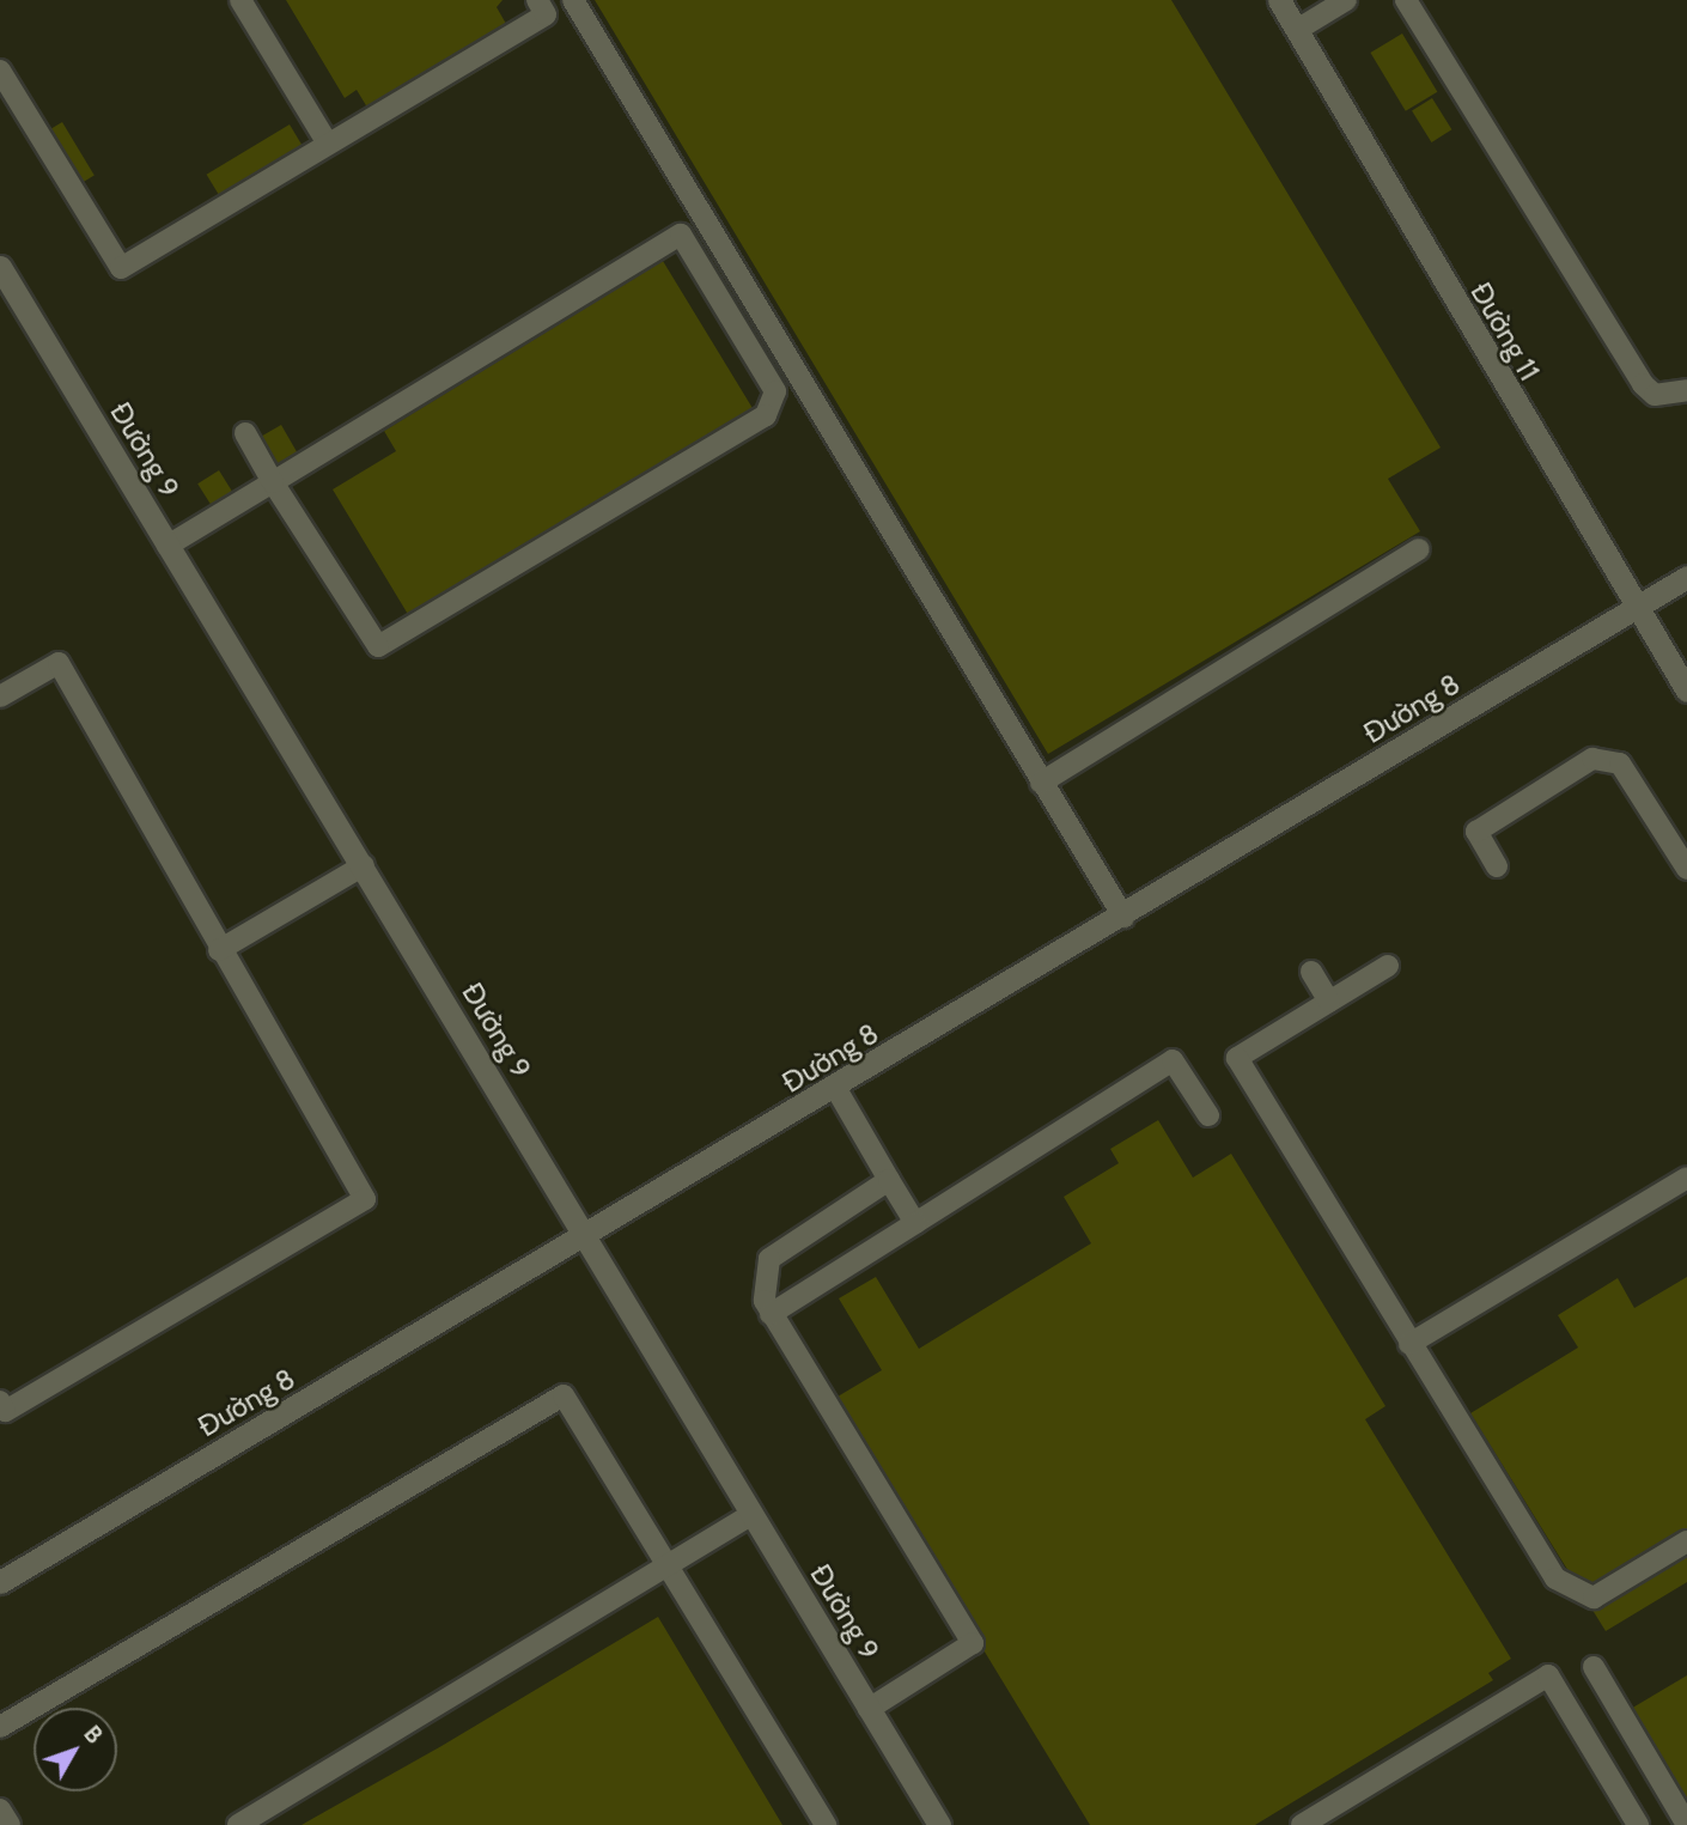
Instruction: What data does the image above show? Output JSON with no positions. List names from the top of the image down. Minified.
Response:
{"streets":{"street":["Đường 11","Đường 9","Đường 8"]},"crossings":[["Đường 11","Đường 8"],["Đường 9","Đường 8"]],"north":"top right"}
